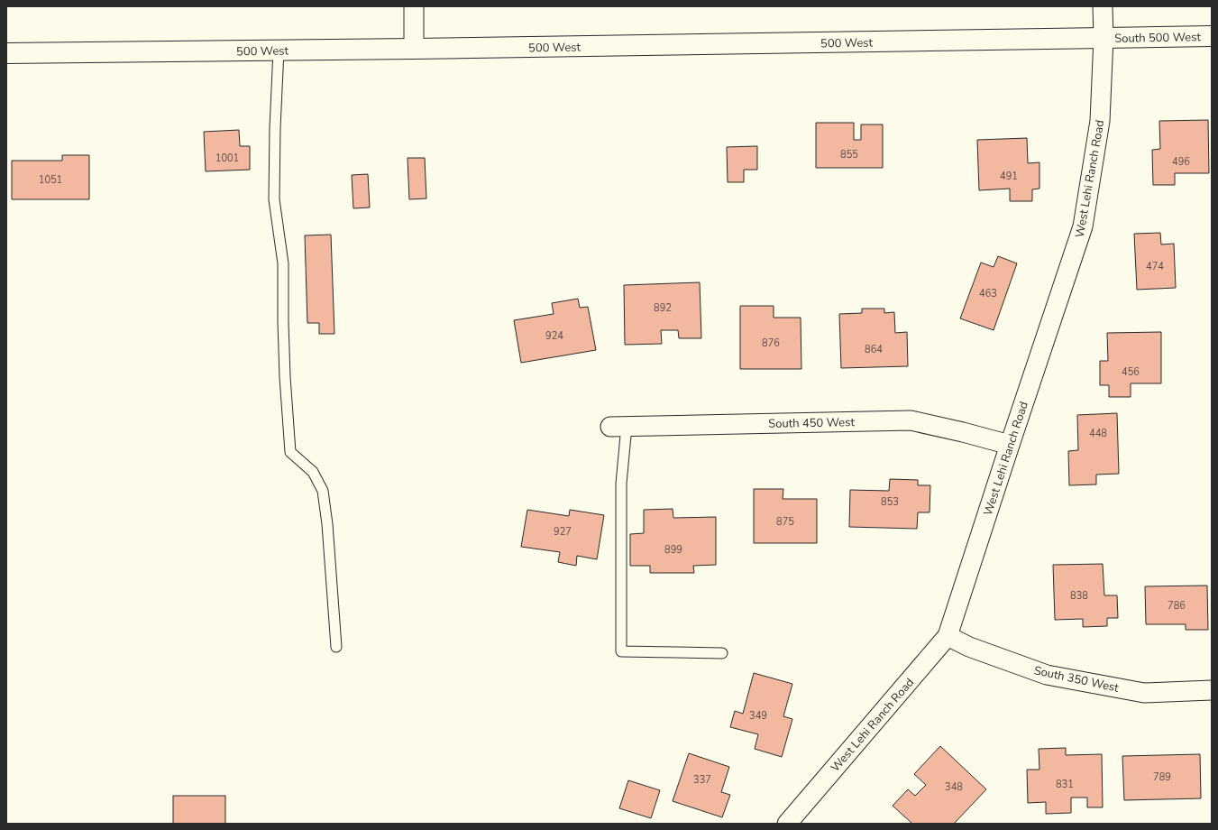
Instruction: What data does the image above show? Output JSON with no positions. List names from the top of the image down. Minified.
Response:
{"streets":{"street":["South 500 West","500 West","West Lehi Ranch Road","South 450 West","South 350 West"]},"crossings":[["South 500 West","500 West"],["South 500 West","West Lehi Ranch Road"],["500 West","West Lehi Ranch Road"],["West Lehi Ranch Road","South 450 West"],["West Lehi Ranch Road","South 350 West"]],"house_numbers":["855","1001","496","491","1051","474","463","892","924","876","864","456","448","853","875","927","899","838","786","349","789","337","831","348"]}
